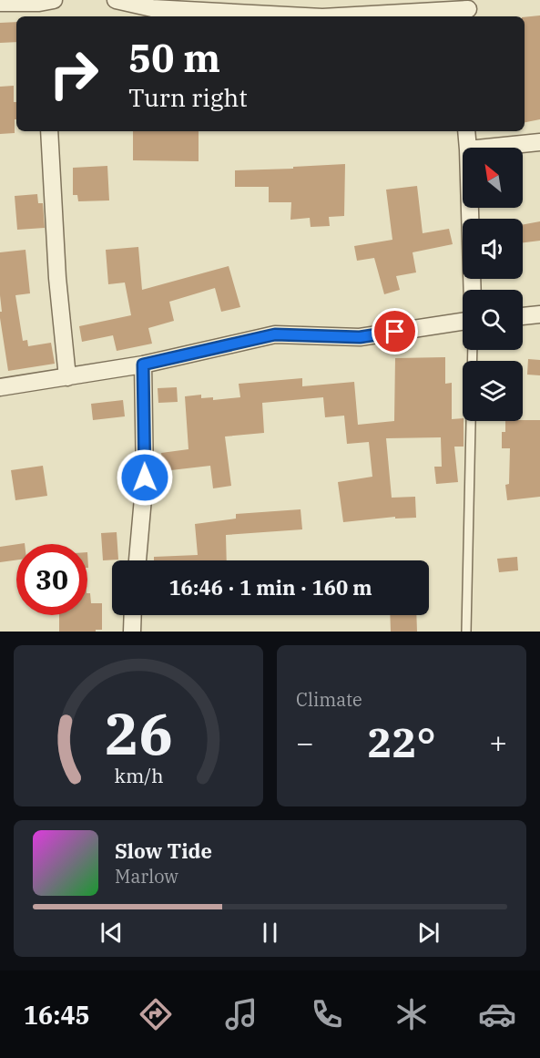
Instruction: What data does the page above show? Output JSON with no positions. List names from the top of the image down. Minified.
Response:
{"north":"top left","page":{"turn":["50 m","Turn right"],"limit":"30","trip":"16:46 · 1 min · 160 m","tile":"Climate","heat":["−","22°","+"],"song":["Slow Tide","Marlow"],"tabs":"16:45","gauge":["26","km/h"]}}
